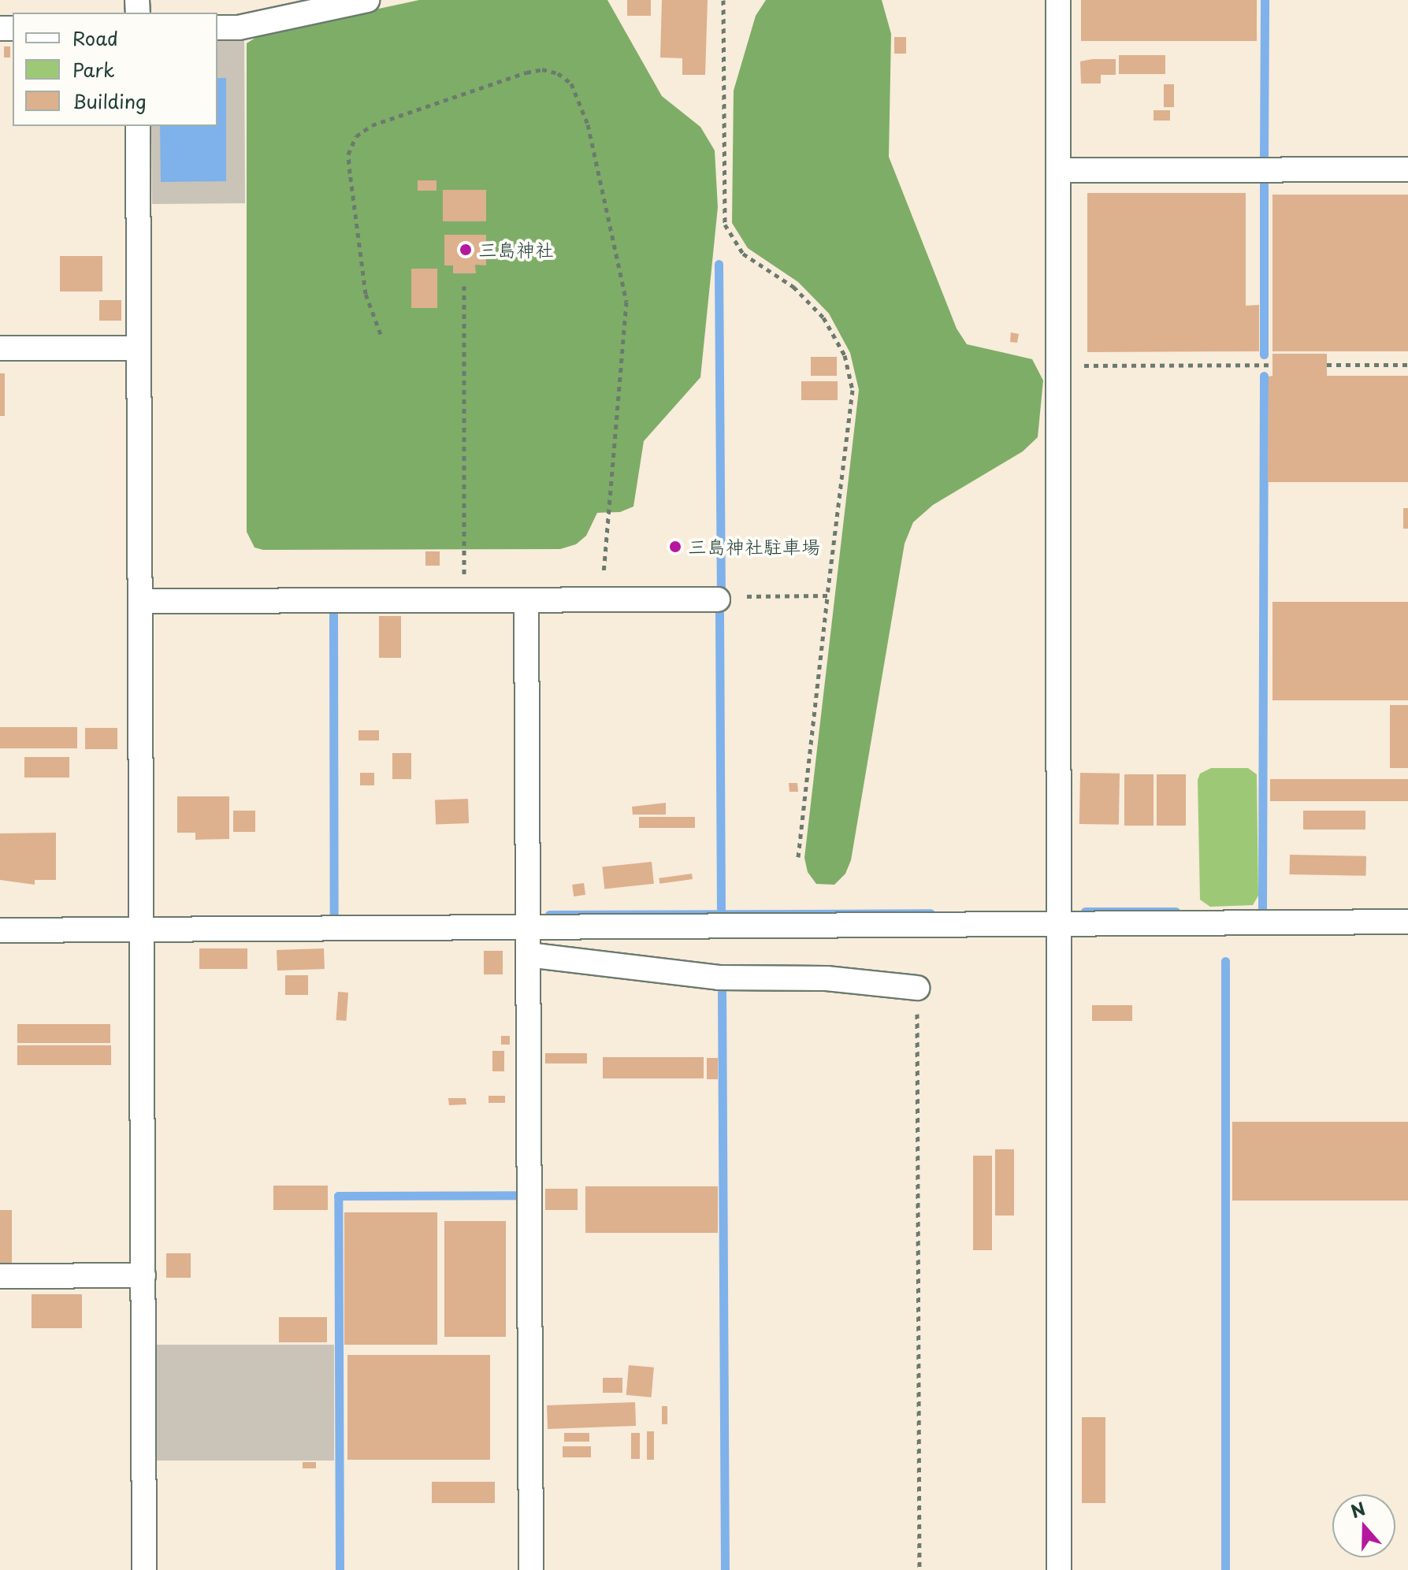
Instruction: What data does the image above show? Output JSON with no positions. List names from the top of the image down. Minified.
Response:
{"places":["三島神社","三島神社駐車場"],"legend":["Road","Park","Building"],"north":"top"}
